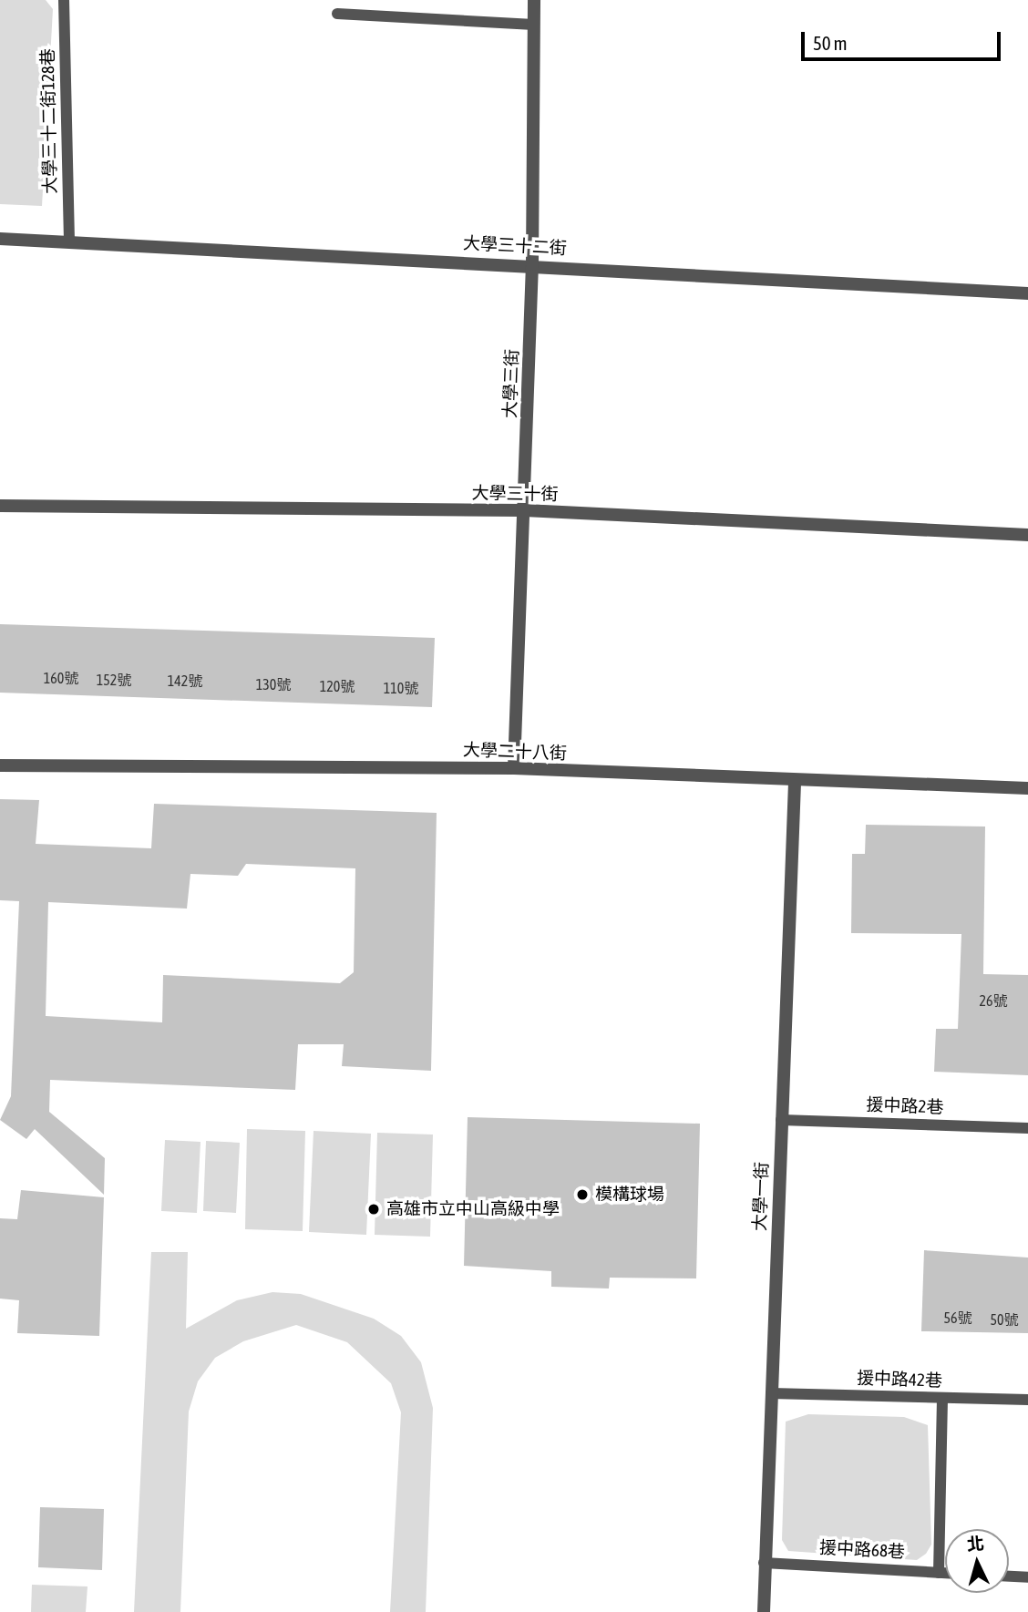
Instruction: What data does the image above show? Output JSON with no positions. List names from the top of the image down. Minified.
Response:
{"streets":{"street":["大學三十二街","大學三街","大學三十街","大學二十八街","大學一街"],"lane":["大學三十二街128巷","援中路2巷","援中路42巷","援中路68巷"]},"crossings":[["大學三十二街128巷","大學三十二街"],["大學三十二街","大學三街"],["大學三街","大學三十街"],["大學三街","大學二十八街"],["大學二十八街","大學一街"],["援中路2巷","大學一街"],["大學一街","援中路42巷"],["大學一街","援中路68巷"]],"places":["模構球場","高雄市立中山高級中學"],"house_numbers":["160號","152號","142號","130號","120號","110號","26號","56號","50號"],"scale_bar":"50 m","north":"top"}
